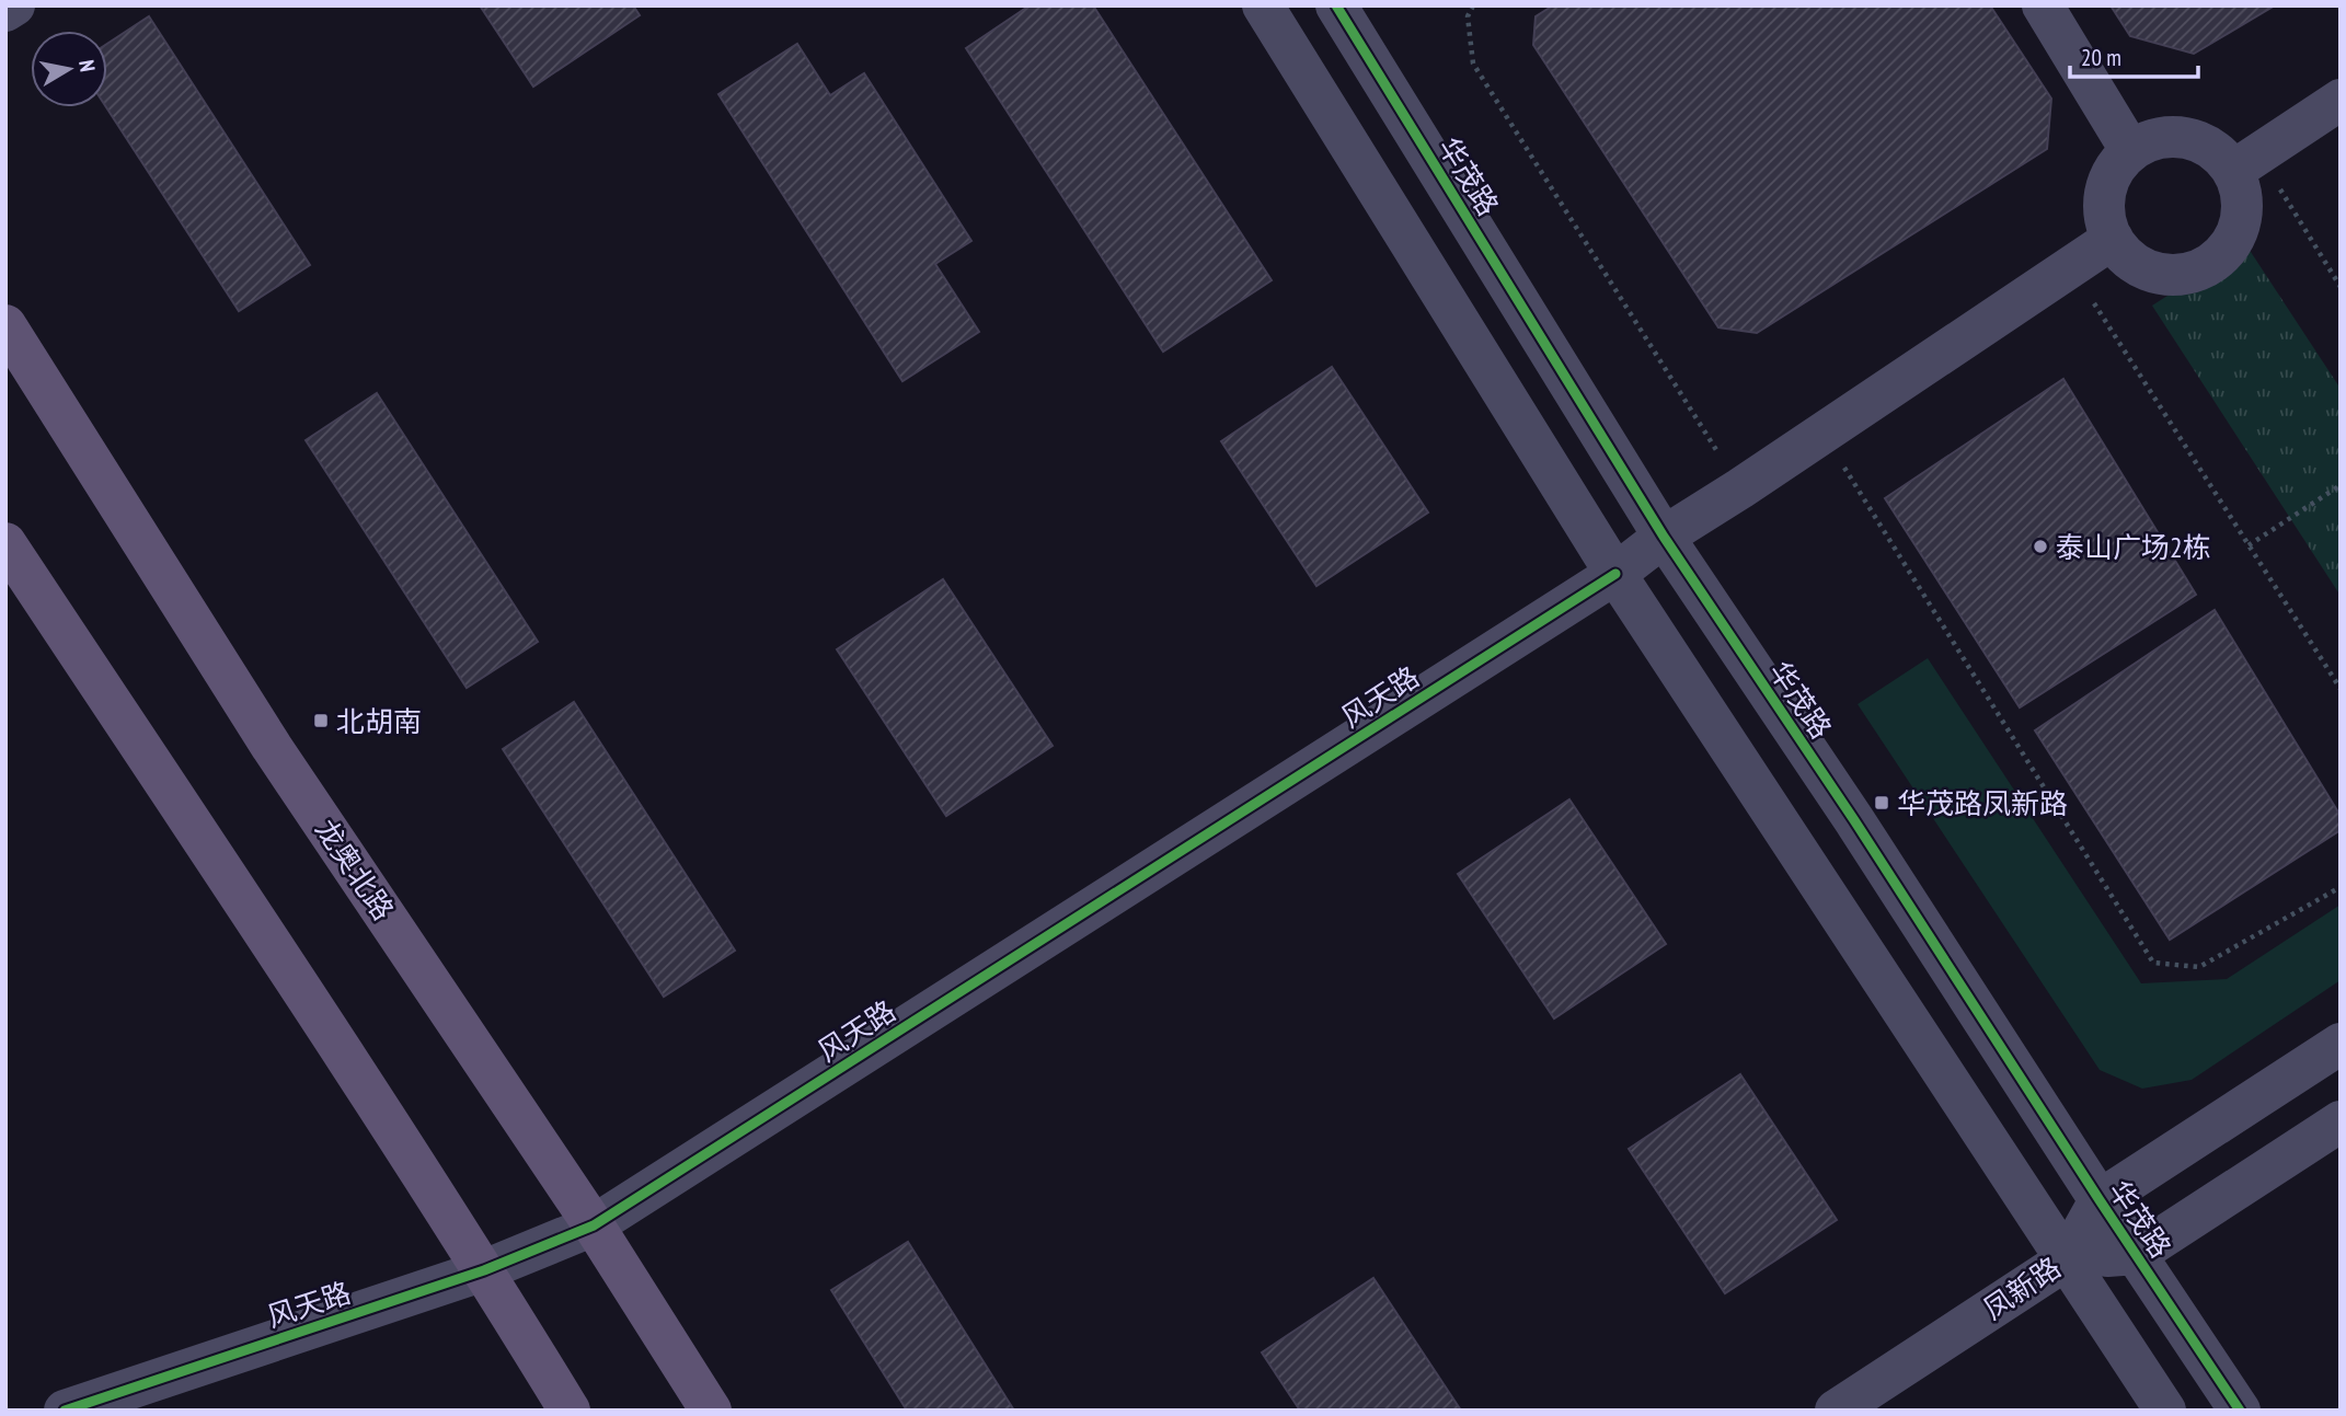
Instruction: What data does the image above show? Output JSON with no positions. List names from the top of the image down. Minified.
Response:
{"streets":{"main road":["龙奥北路"],"street":["华茂路","风天路","凤新路"]},"crossings":[["华茂路","风天路"],["华茂路","凤新路"],["风天路","龙奥北路"]],"places":{"other":["泰山广场2栋"],"transit":["北胡南","华茂路凤新路"]},"scale_bar":"20 m","north":"right"}
